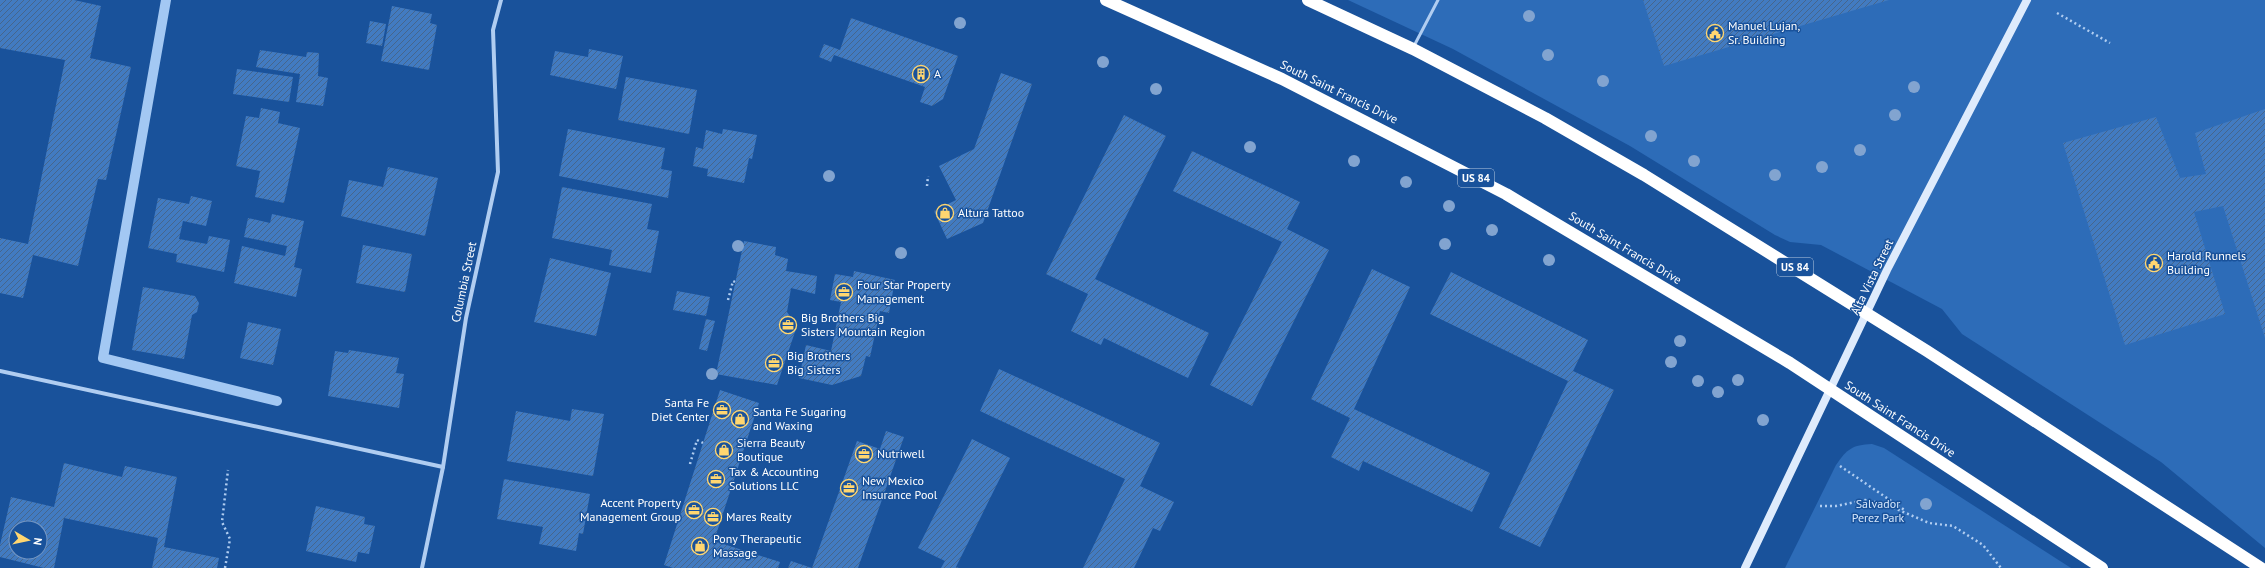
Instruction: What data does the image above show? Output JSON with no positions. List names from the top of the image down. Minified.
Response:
{"streets":{"highway":["South Saint Francis Drive","US 84"],"street":["Alta Vista Street","Columbia Street"]},"crossings":[["South Saint Francis Drive","Alta Vista Street"],["US 84","Alta Vista Street"]],"parks":["Salvador Perez Park"],"places":{"public building":["Manuel Lujan, Sr. Building","Harold Runnels Building"],"building":["A"],"shop":["Altura Tattoo","Santa Fe Sugaring and Waxing","Sierra Beauty Boutique","Pony Therapeutic Massage"],"office":["Four Star Property Management","Big Brothers Big Sisters Mountain Region","Big Brothers Big Sisters","Santa Fe Diet Center","Nutriwell","Tax & Accounting Solutions LLC","New Mexico Insurance Pool","Accent Property Management Group","Mares Realty"]},"north":"right"}
